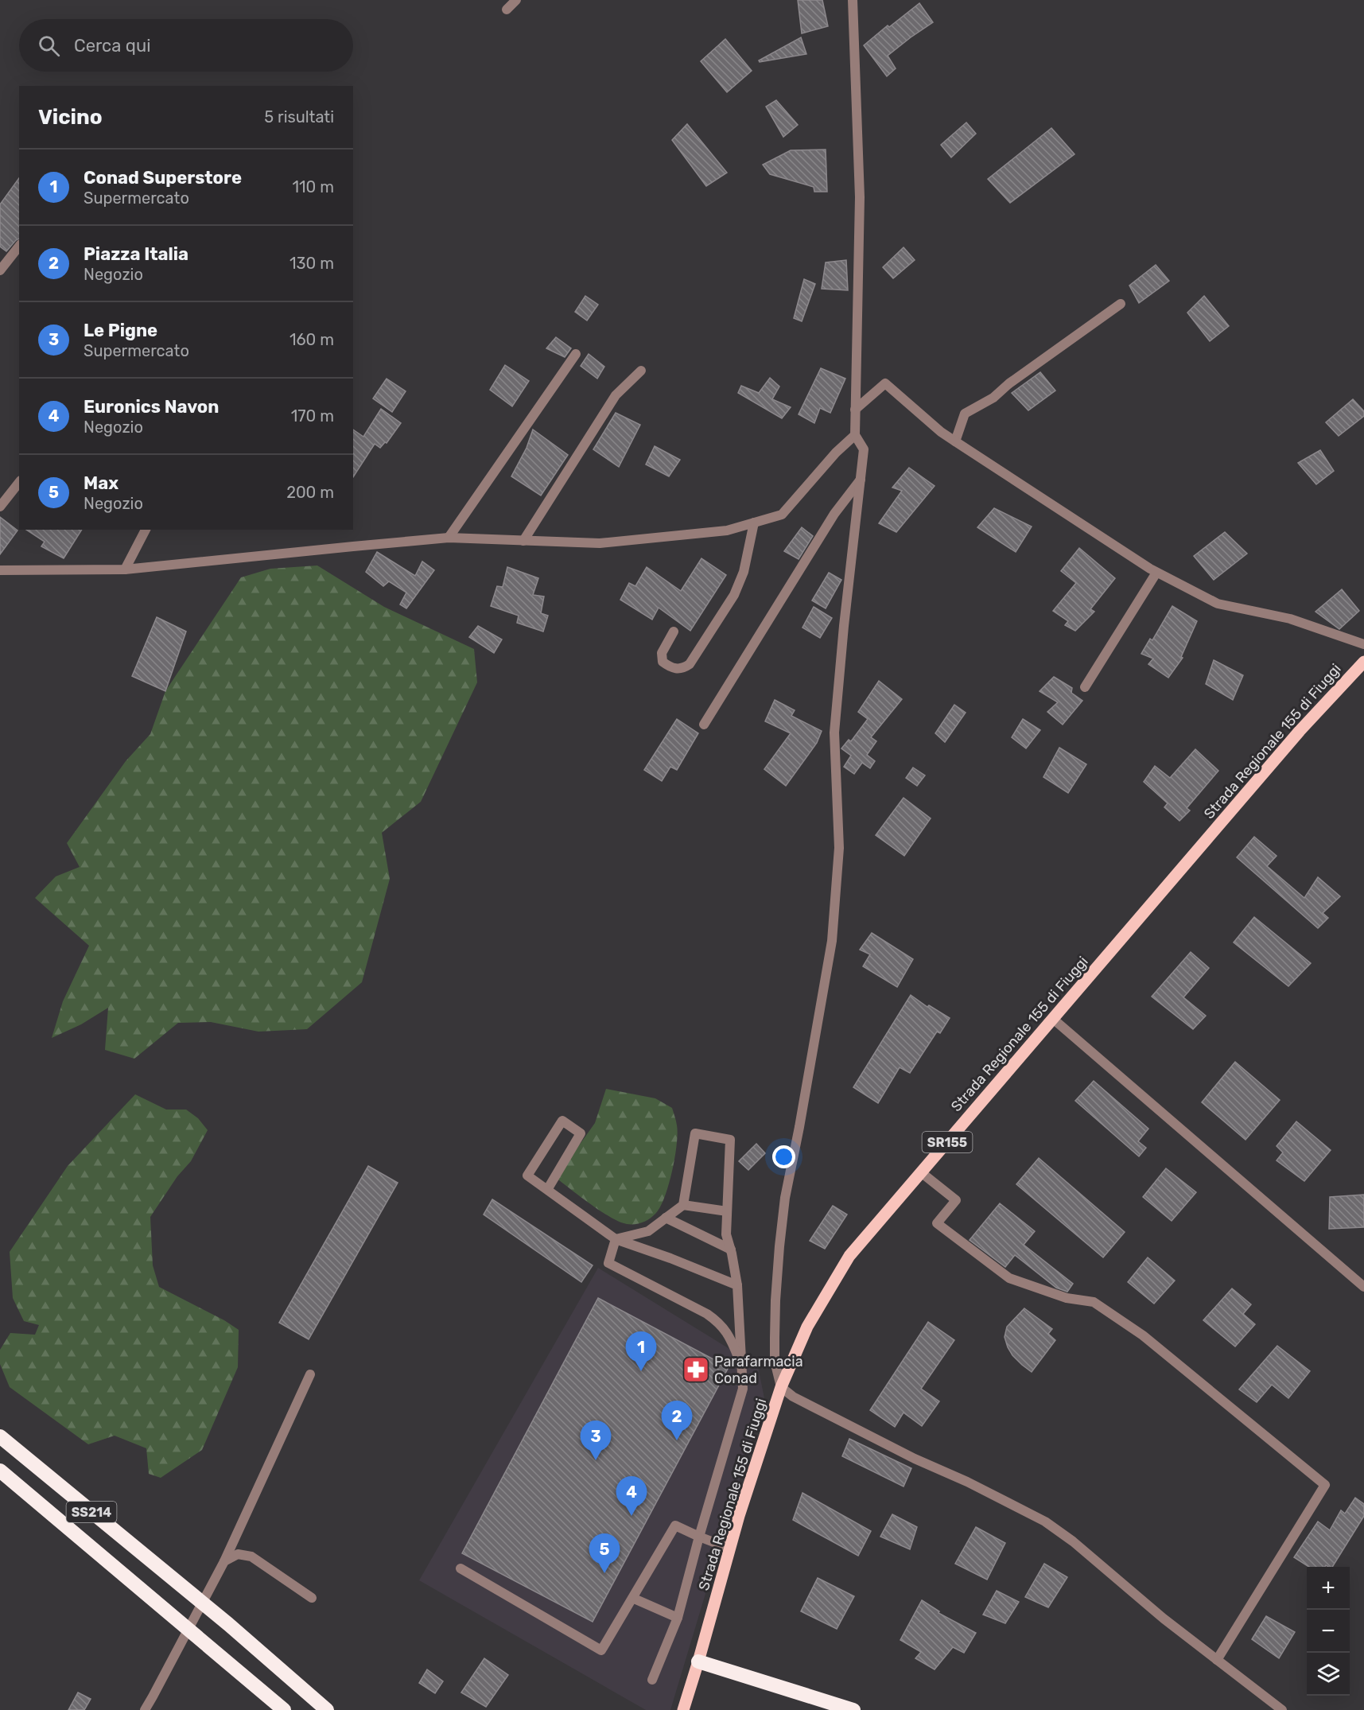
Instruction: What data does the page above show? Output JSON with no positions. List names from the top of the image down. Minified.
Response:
{"streets":{"highway":["SS214"],"main road":["Strada Regionale 155 di Fiuggi","SR155"]},"places":{"pharmacy":["Parafarmacia Conad"]},"page":{"search":"Cerca qui","heading":["Vicino","5 risultati"],"list":[{"mark":"1","name":"Conad Superstore","note":"Supermercato","value":"110 m"},{"mark":"2","name":"Piazza Italia","note":"Negozio","value":"130 m"},{"mark":"3","name":"Le Pigne","note":"Supermercato","value":"160 m"},{"mark":"4","name":"Euronics Navon","note":"Negozio","value":"170 m"},{"mark":"5","name":"Max","note":"Negozio","value":"200 m"}],"pins":["1","2","3","4","5"],"map_buttons":["+","−"]}}
